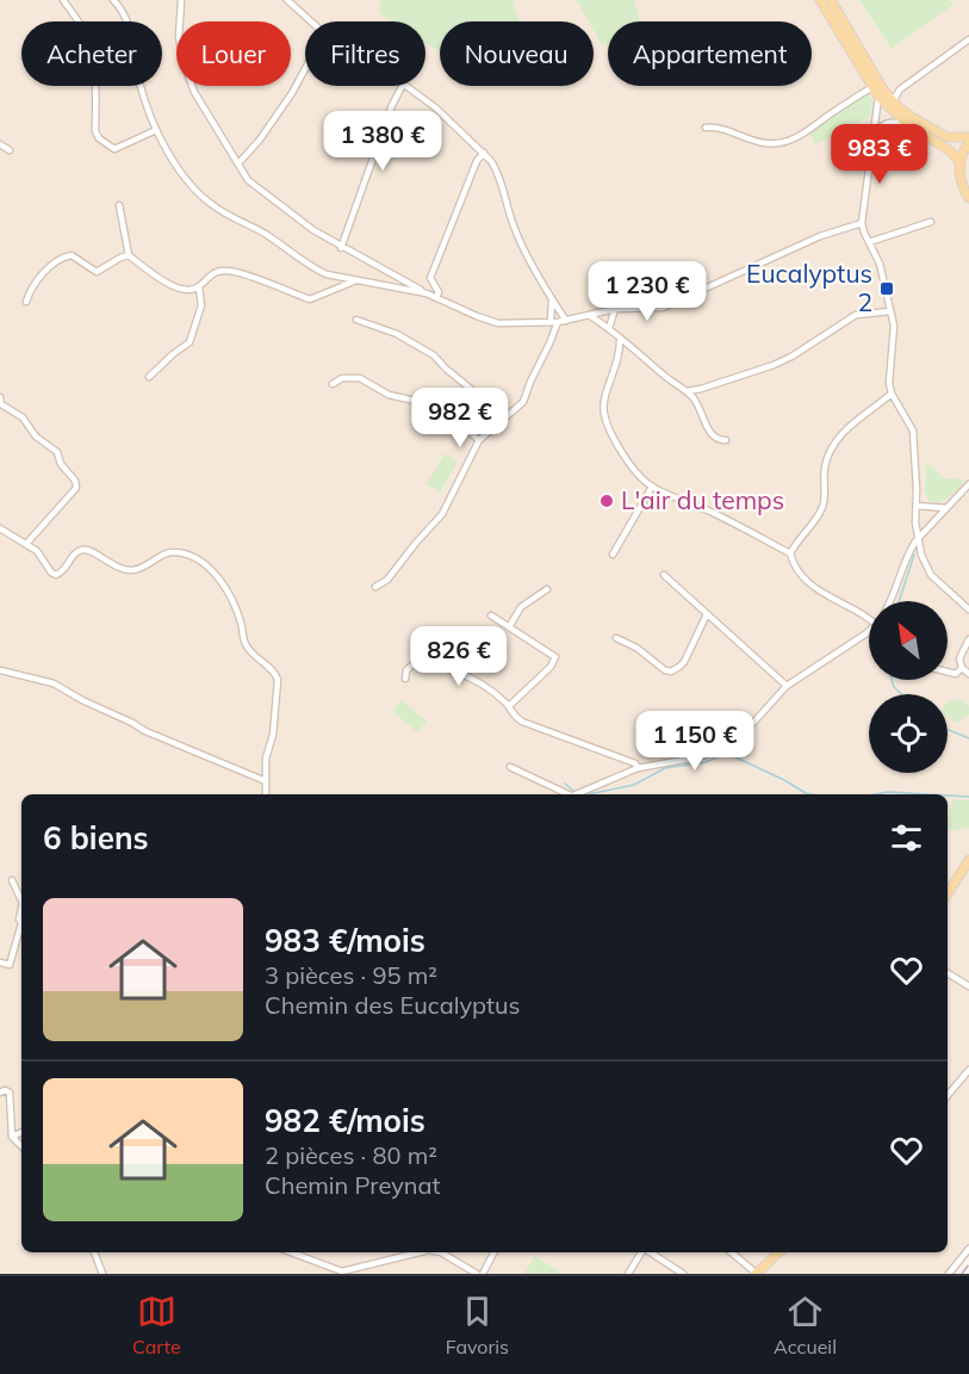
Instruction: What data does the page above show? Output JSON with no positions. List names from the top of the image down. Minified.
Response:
{"places":{"transit":["Eucalyptus 2"],"other":["L'air du temps"]},"north":"top left","page":{"chip":["Acheter","Louer","Filtres","Nouveau","Appartement"],"price":["1 380 €","983 €","1 230 €","982 €","826 €","1 150 €"],"heading":"6 biens","list":[{"name":"983 €/mois","note":"3 pièces · 95 m² · Chemin des Eucalyptus"},{"name":"982 €/mois","note":"2 pièces · 80 m² · Chemin Preynat"}],"tabs":["Carte","Favoris","Accueil"]}}
